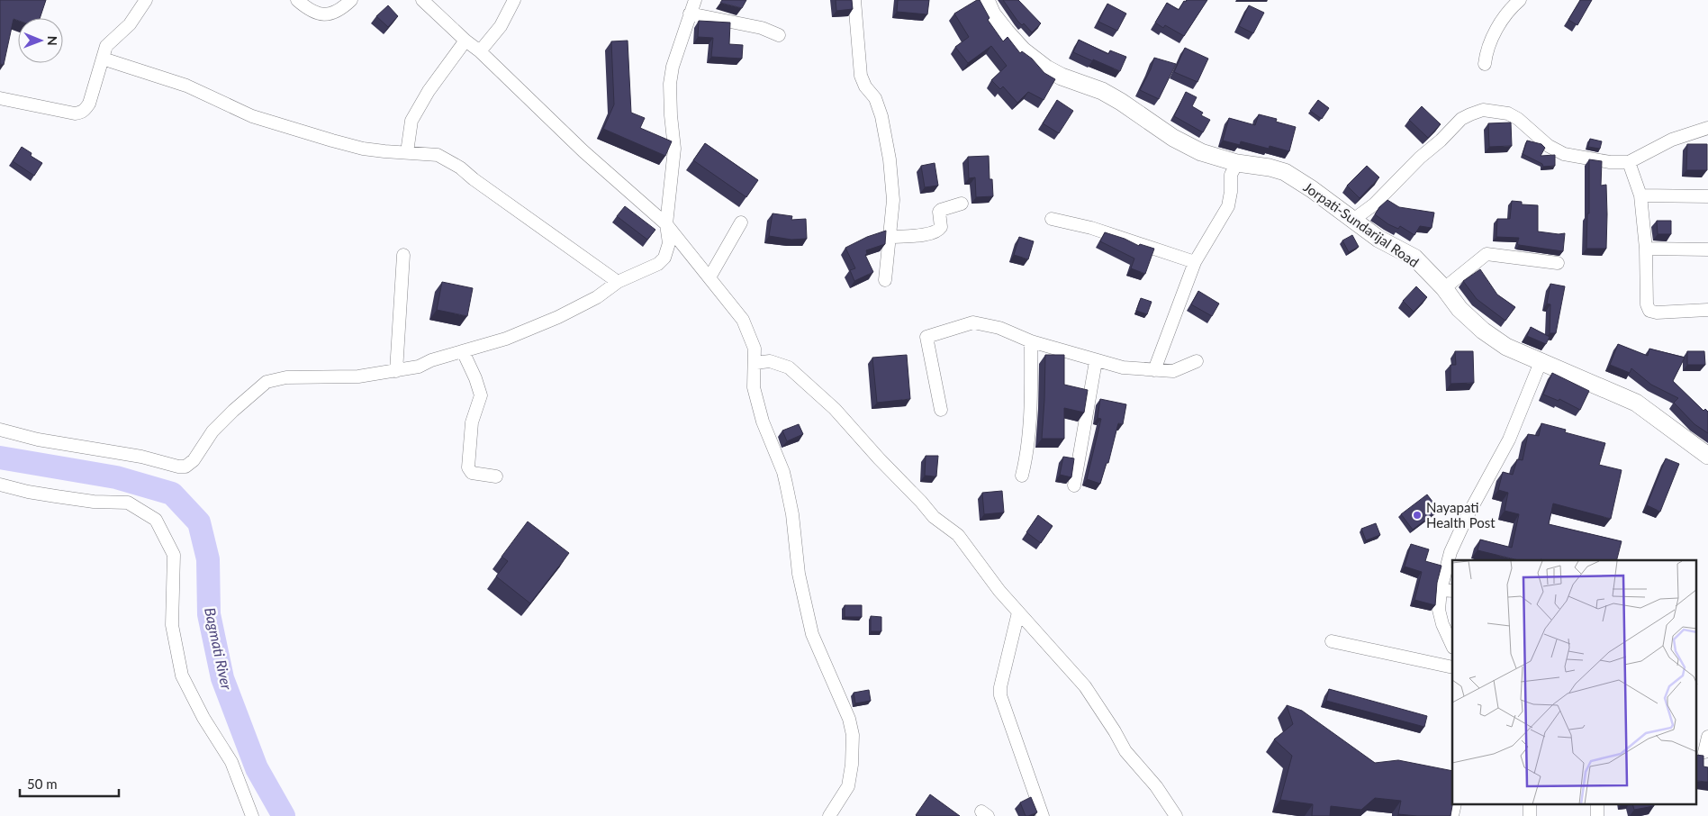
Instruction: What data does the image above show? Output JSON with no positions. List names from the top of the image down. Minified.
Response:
{"streets":{"main road":["Jorpati-Sundarijal Road"]},"water":["Bagmati River"],"places":["Nayapati Health Post"],"scale_bar":"50 m","north":"right"}
